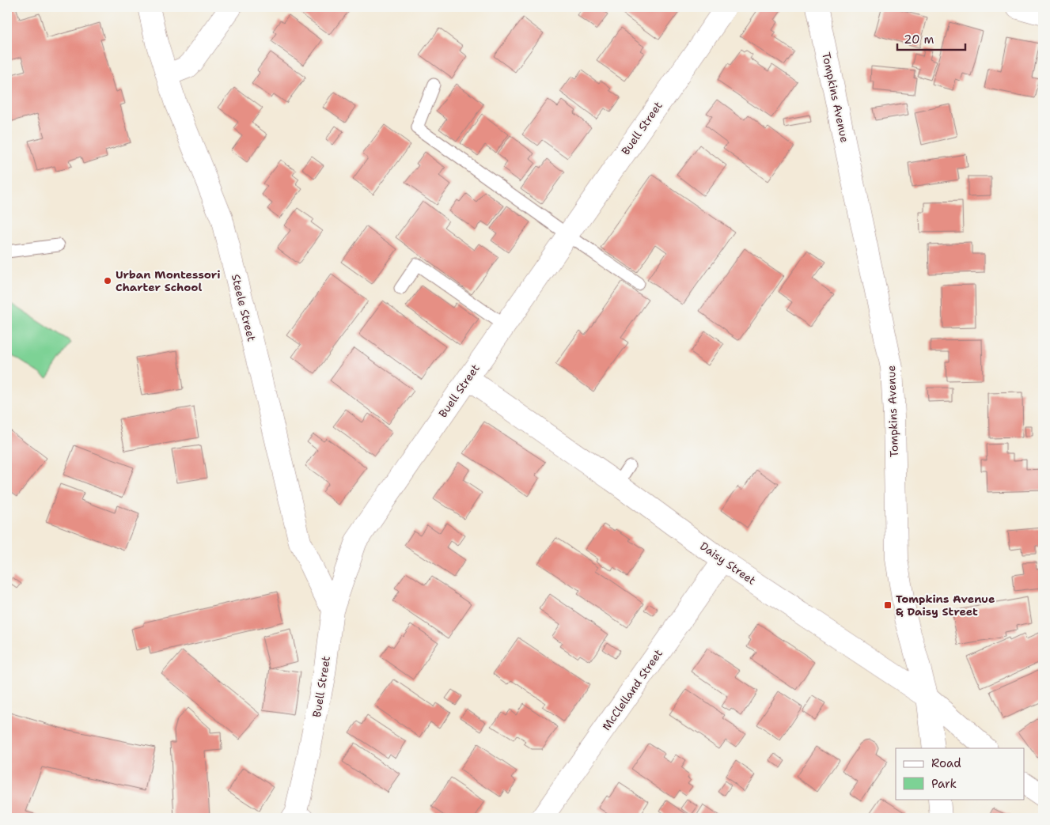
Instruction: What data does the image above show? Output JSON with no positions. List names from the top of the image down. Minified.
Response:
{"streets":{"street":["Tompkins Avenue","Buell Street","Steele Street","Daisy Street","McClelland Street"]},"crossings":[["Tompkins Avenue","Daisy Street"],["Buell Street","Steele Street"],["Buell Street","Daisy Street"],["Daisy Street","McClelland Street"]],"places":{"other":["Urban Montessori Charter School"],"transit":["Tompkins Avenue & Daisy Street"]},"legend":["Road","Park"],"scale_bar":"20 m"}
